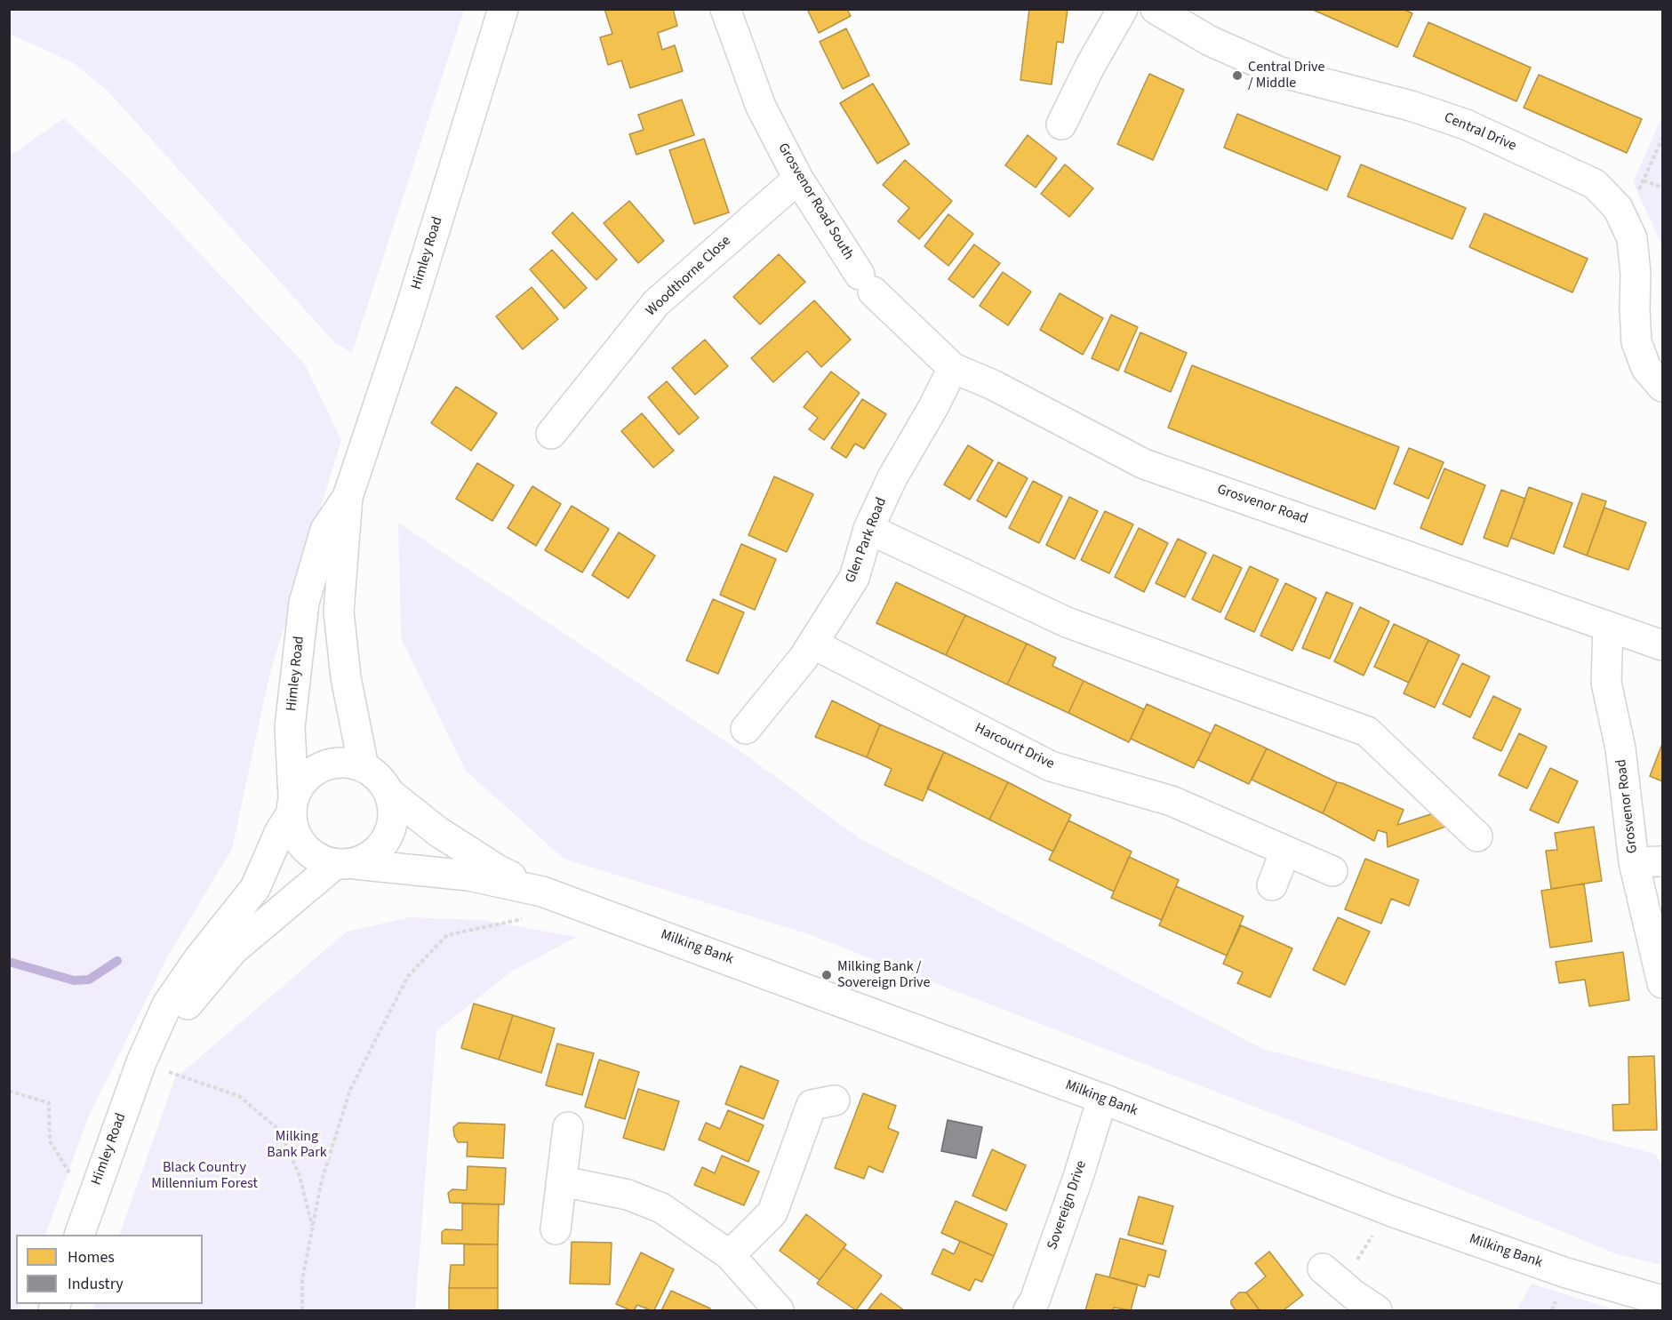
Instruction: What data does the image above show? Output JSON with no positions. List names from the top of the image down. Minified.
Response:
{"streets":{"street":["Central Drive","Grosvenor Road South","Himley Road","Woodthorne Close","Grosvenor Road","Glen Park Road","Harcourt Drive","Milking Bank","Sovereign Drive"]},"crossings":[["Grosvenor Road South","Woodthorne Close"],["Grosvenor Road South","Grosvenor Road"],["Grosvenor Road South","Glen Park Road"],["Himley Road","Milking Bank"],["Grosvenor Road","Glen Park Road"],["Glen Park Road","Harcourt Drive"],["Milking Bank","Sovereign Drive"]],"parks":["Milking Bank Park","Black Country Millennium Forest"],"places":["Central Drive / Middle","Milking Bank / Sovereign Drive"],"legend":["Homes","Industry"]}
